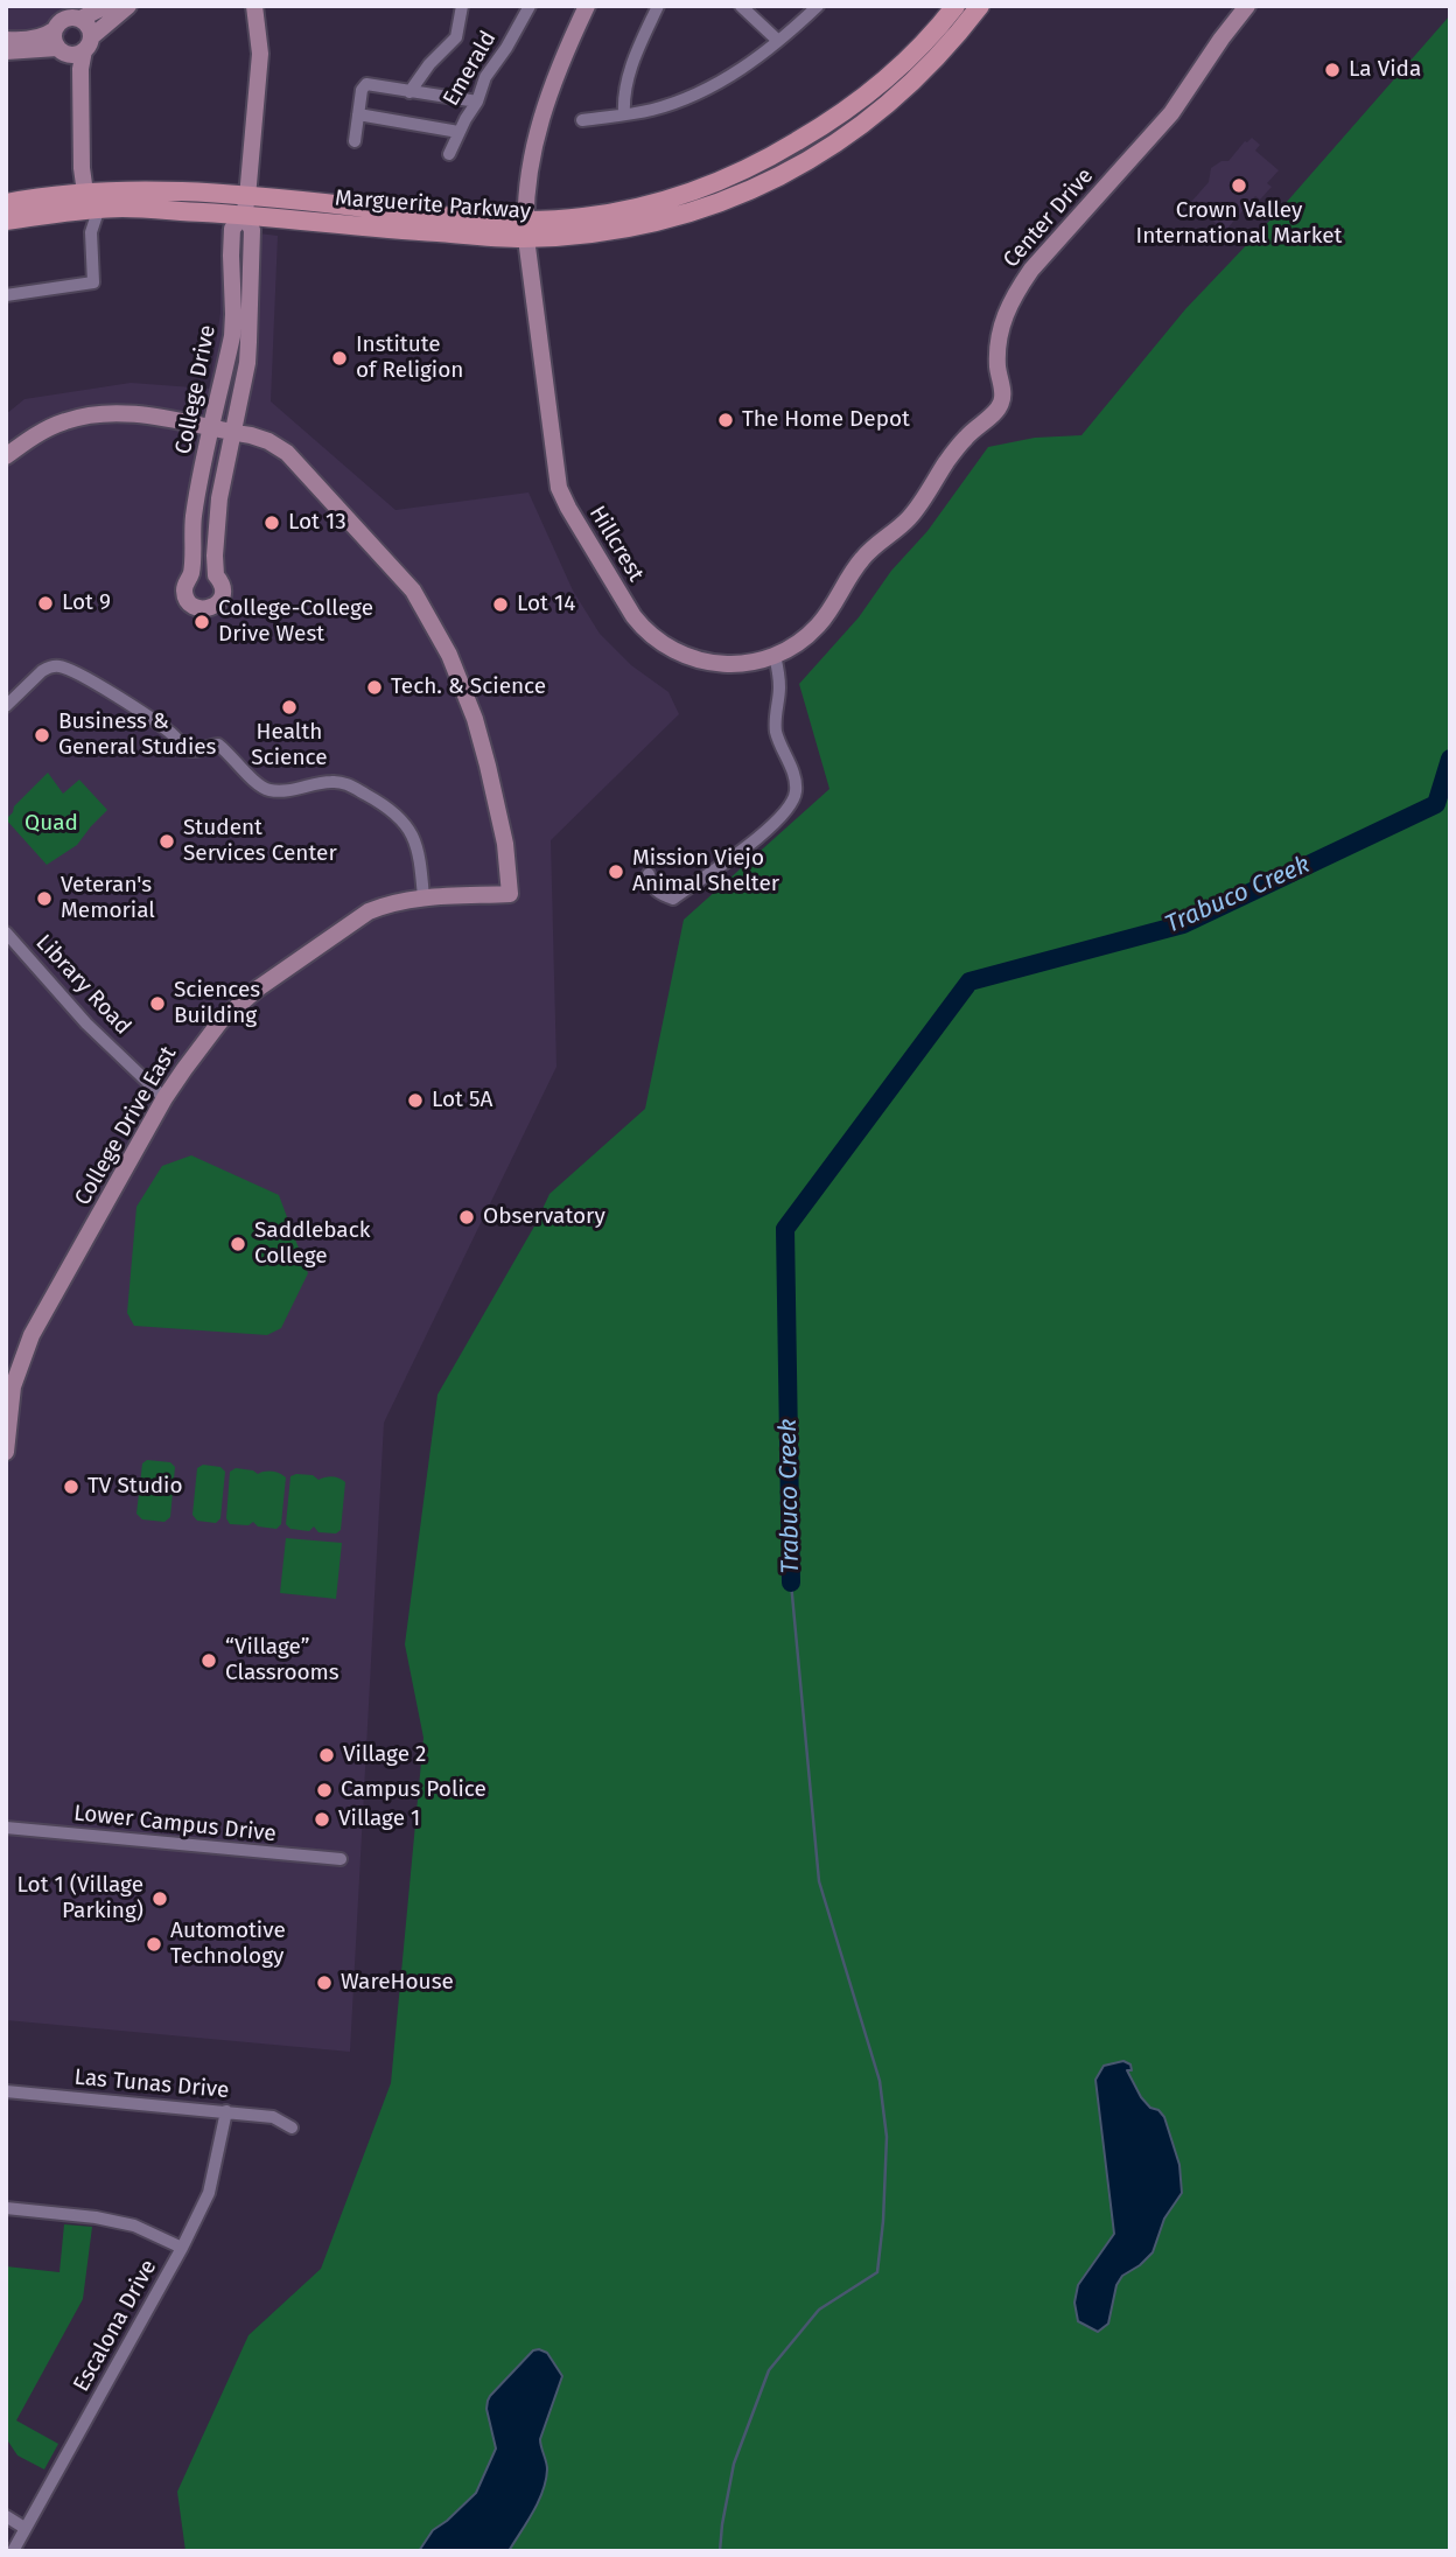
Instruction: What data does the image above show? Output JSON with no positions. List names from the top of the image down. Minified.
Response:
{"streets":{"main road":["Marguerite Parkway"],"street":["Emerald","Center Drive","College Drive","Hillcrest","Library Road","College Drive East","Lower Campus Drive","Las Tunas Drive","Escalona Drive"]},"crossings":[["Marguerite Parkway","College Drive"],["Marguerite Parkway","Hillcrest"],["Center Drive","Hillcrest"],["College Drive","College Drive East"],["Library Road","College Drive East"],["Las Tunas Drive","Escalona Drive"]],"water":["Trabuco Creek"],"parks":["Quad"],"places":["La Vida","Crown Valley International Market","Institute of Religion","The Home Depot","Lot 13","Lot 9","Lot 14","College-College Drive West","Tech. & Science","Health Science","Business & General Studies","Student Services Center","Mission Viejo Animal Shelter","Veteran's Memorial","Sciences Building","Lot 5A","Observatory","Saddleback College","TV Studio","“Village” Classrooms","Village 2","Campus Police","Village 1","Lot 1 (Village Parking)","Automotive Technology","WareHouse"]}
